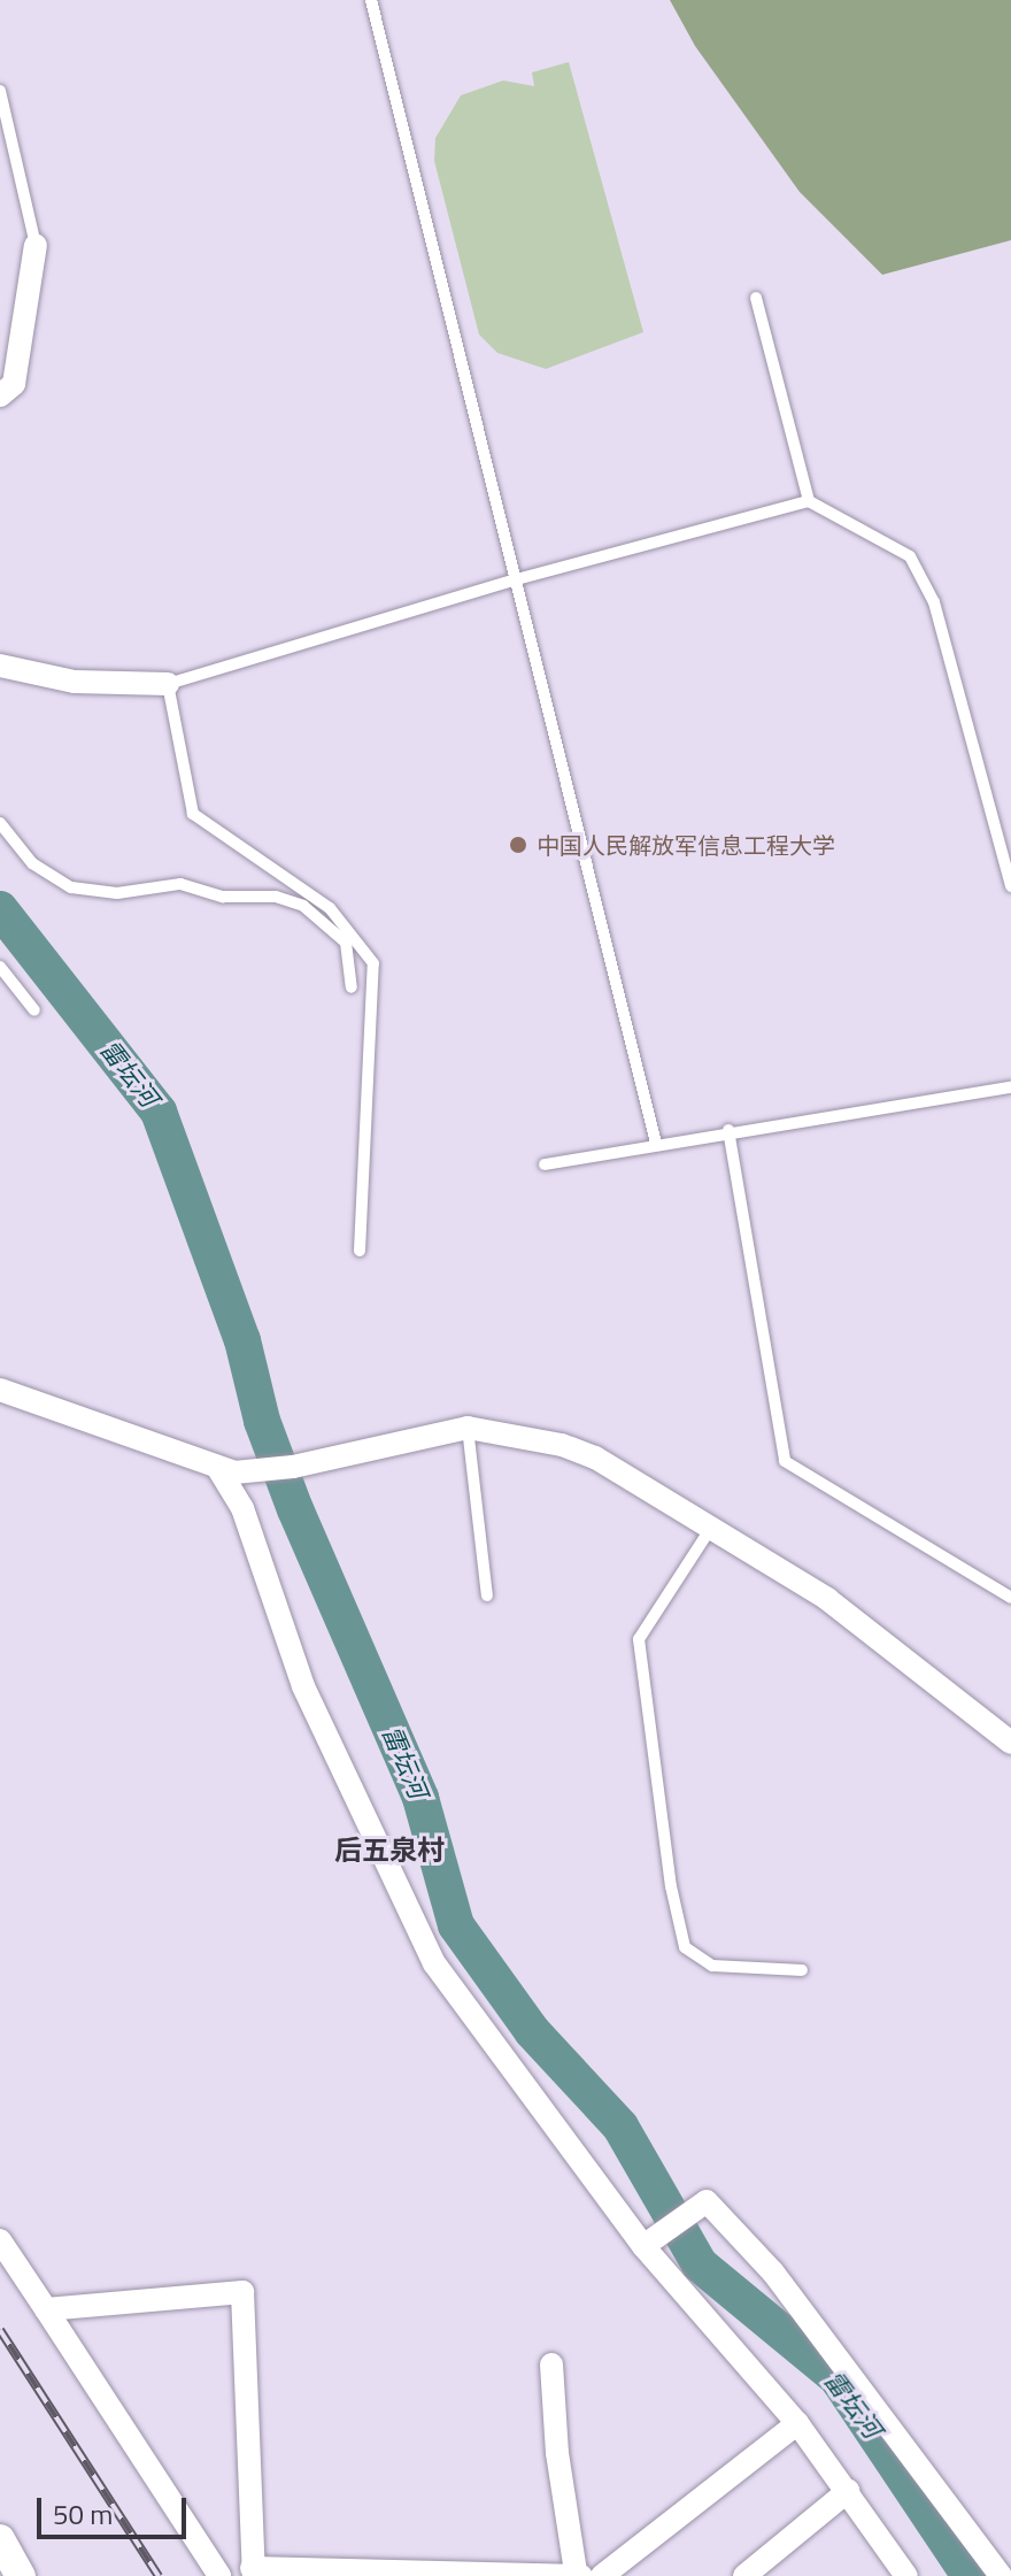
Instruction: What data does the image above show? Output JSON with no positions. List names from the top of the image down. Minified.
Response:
{"districts":["后五泉村"],"water":["雷坛河"],"places":["中国人民解放军信息工程大学"],"scale_bar":"50 m"}
